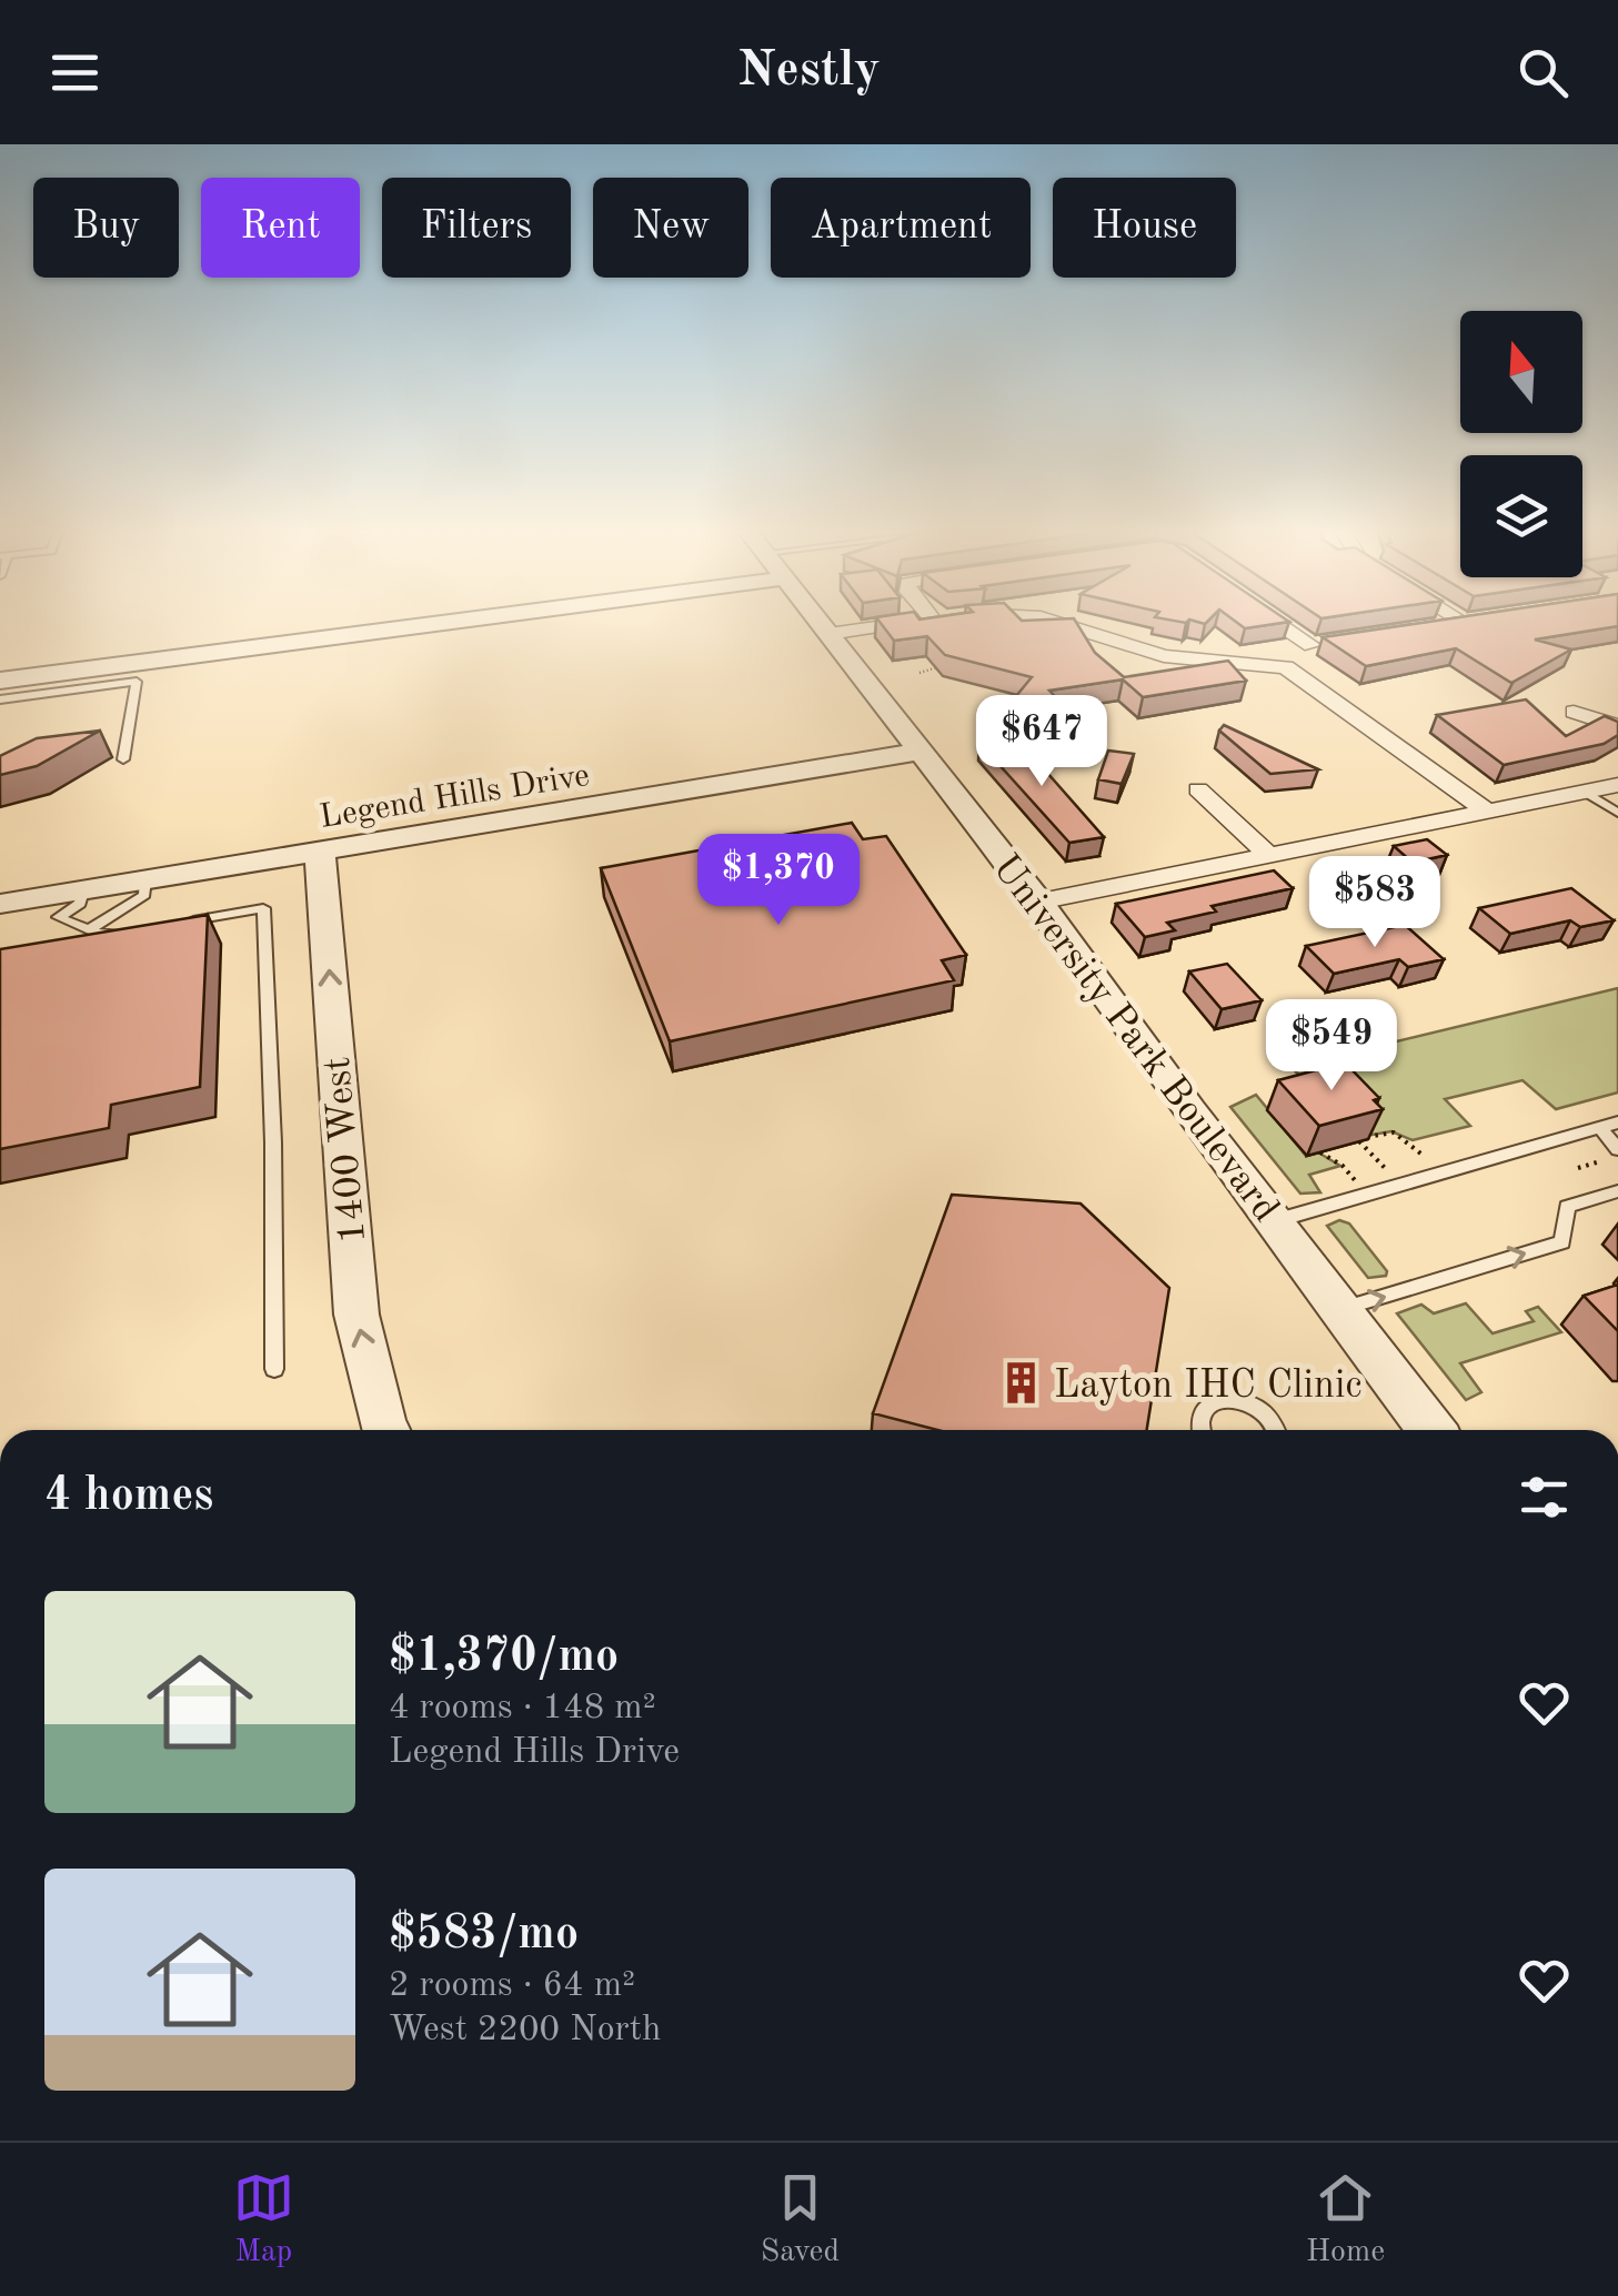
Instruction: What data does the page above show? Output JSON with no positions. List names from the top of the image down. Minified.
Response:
{"streets":{"street":["Legend Hills Drive","University Park Boulevard","1400 West"]},"crossings":[["Legend Hills Drive","University Park Boulevard"],["Legend Hills Drive","1400 West"]],"one_way":["1400 West"],"places":{"building":["Layton IHC Clinic"]},"north":"top","page":{"header":"Nestly","chip":["Buy","Rent","Filters","New","Apartment","House"],"price":["$647","$1,370","$583","$549"],"heading":"4 homes","list":[{"name":"$1,370/mo","note":"4 rooms · 148 m² · Legend Hills Drive"},{"name":"$583/mo","note":"2 rooms · 64 m² · West 2200 North"}],"tabs":["Map","Saved","Home"]}}
